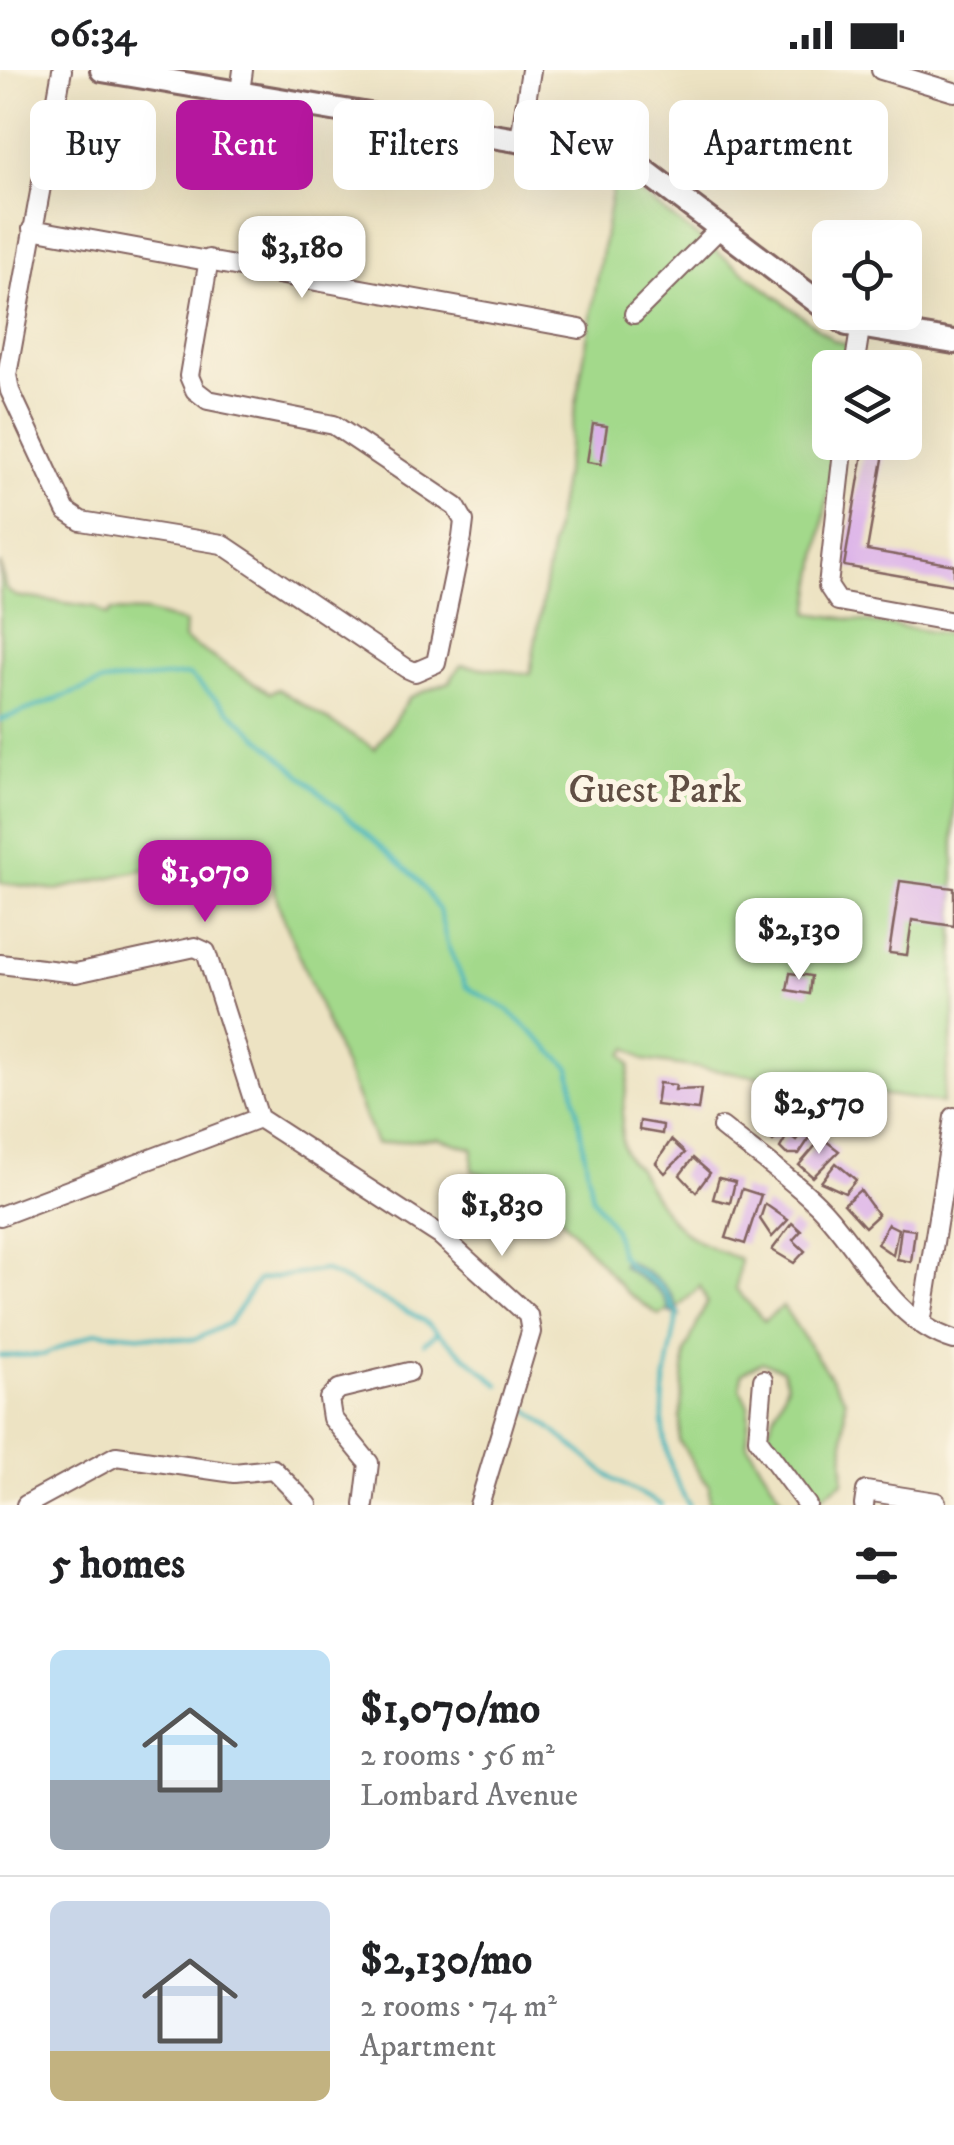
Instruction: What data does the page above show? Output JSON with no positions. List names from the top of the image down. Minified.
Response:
{"parks":["Guest Park"],"page":{"status":"06:34","chip":["Buy","Rent","Filters","New","Apartment"],"price":["$3,180","$1,070","$2,130","$2,570","$1,830"],"heading":"5 homes","list":[{"name":"$1,070/mo","note":"2 rooms · 56 m² · Lombard Avenue"},{"name":"$2,130/mo","note":"2 rooms · 74 m² · Apartment"}]}}
